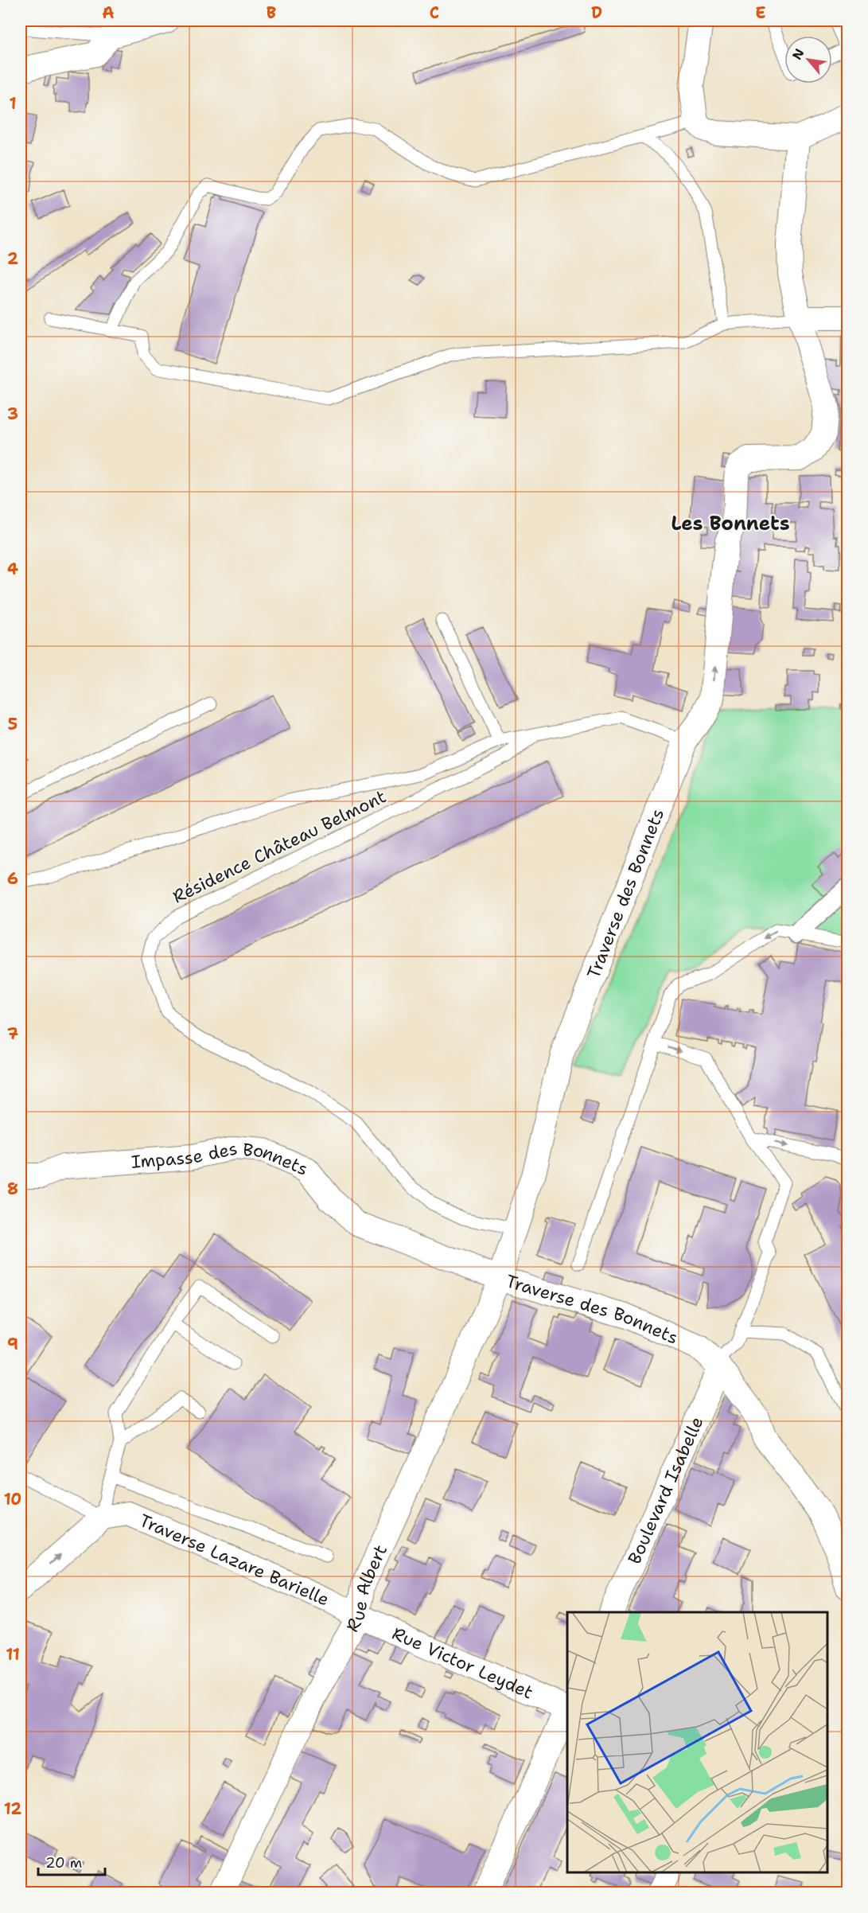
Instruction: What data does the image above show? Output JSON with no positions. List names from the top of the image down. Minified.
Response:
{"streets":{"street":["Traverse des Bonnets","Impasse des Bonnets","Boulevard Isabelle","Traverse Lazare Barielle","Rue Albert","Rue Victor Leydet"],"lane":["Résidence Château Belmont"]},"crossings":[["Résidence Château Belmont","Traverse des Bonnets"],["Traverse des Bonnets","Impasse des Bonnets"],["Traverse des Bonnets","Boulevard Isabelle"],["Traverse des Bonnets","Rue Albert"],["Impasse des Bonnets","Rue Albert"],["Traverse Lazare Barielle","Rue Albert"],["Traverse Lazare Barielle","Rue Victor Leydet"],["Rue Albert","Rue Victor Leydet"]],"districts":["Les Bonnets"],"scale_bar":"20 m","north":"top left","grid":{"columns":["A","B","C","D","E"],"rows":["1","2","3","4","5","6","7","8","9","10","11","12"]}}
